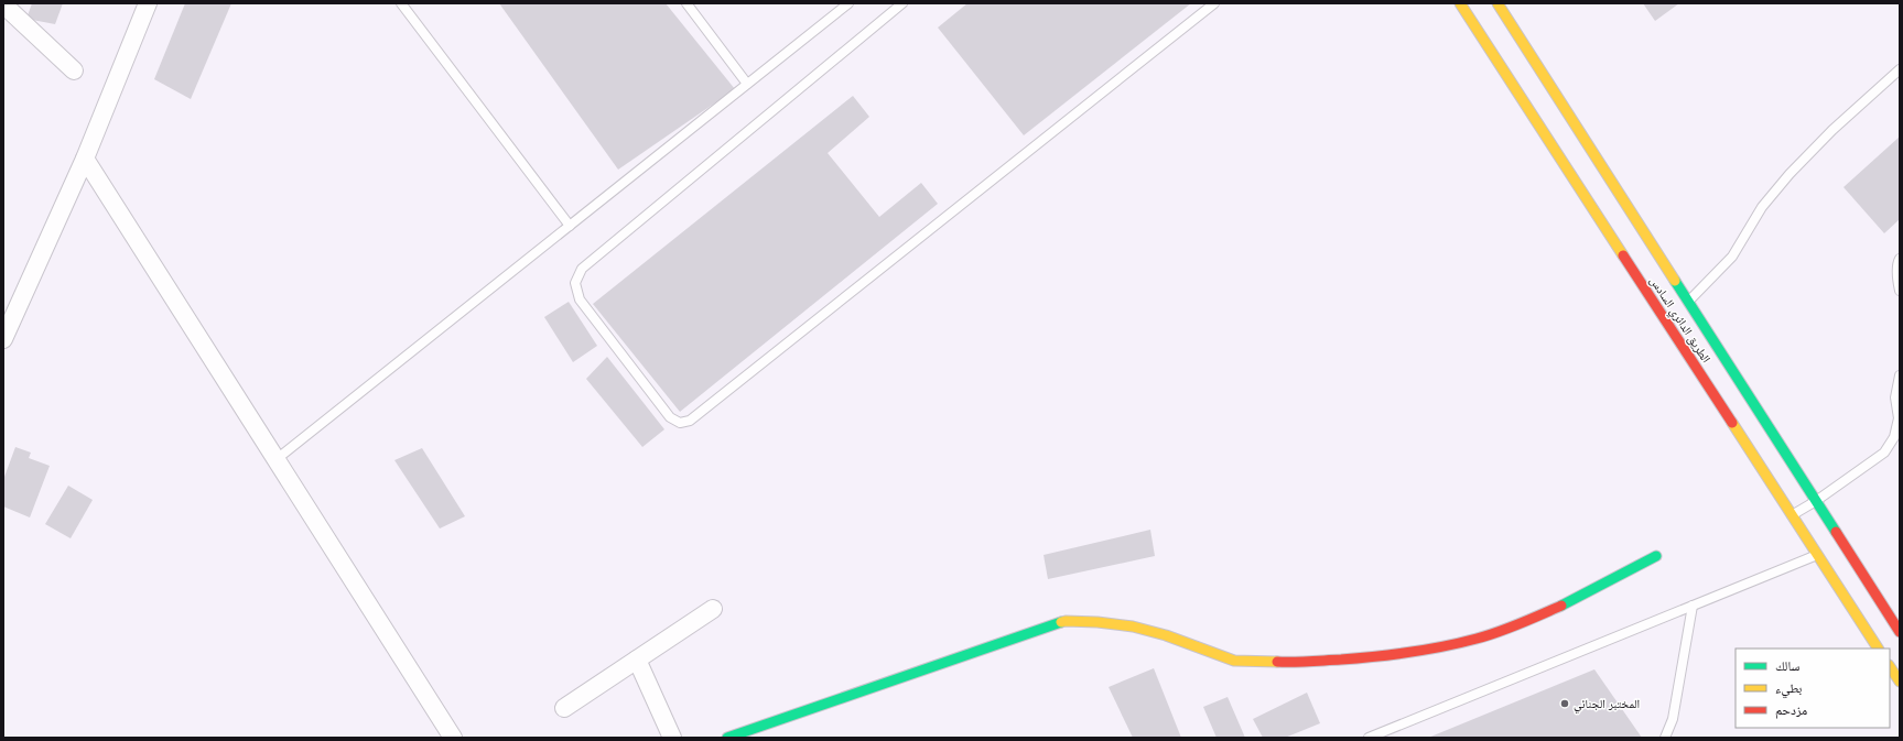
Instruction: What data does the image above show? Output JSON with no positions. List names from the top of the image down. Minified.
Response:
{"streets":{"main road":["الطريق الدائري السادس"]},"places":["المختبر الجنائي"],"legend":["سالك","بطيء","مزدحم"]}
